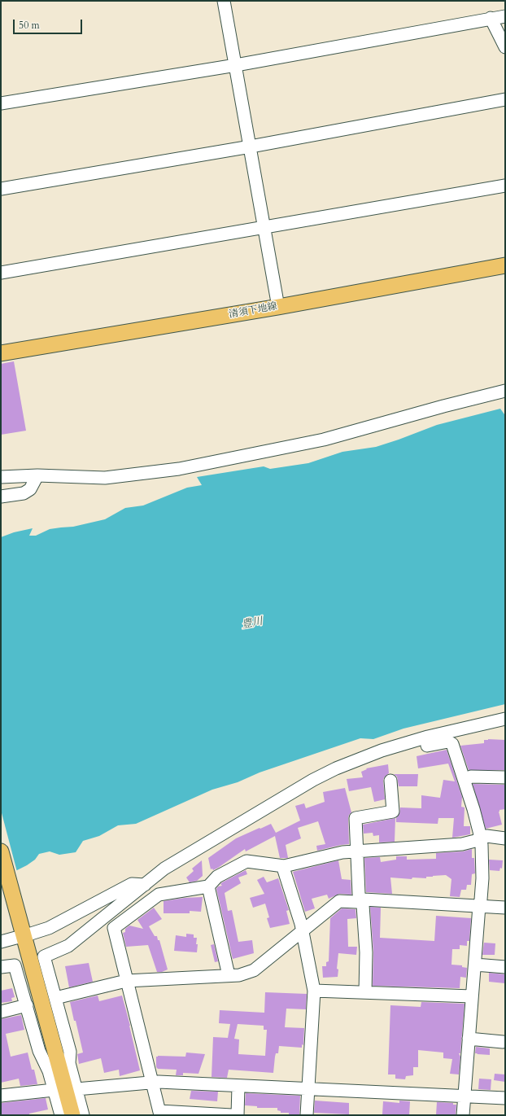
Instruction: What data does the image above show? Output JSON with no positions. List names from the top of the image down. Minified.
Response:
{"streets":{"main road":["清須下地線"]},"water":["豊川"],"scale_bar":"50 m"}
